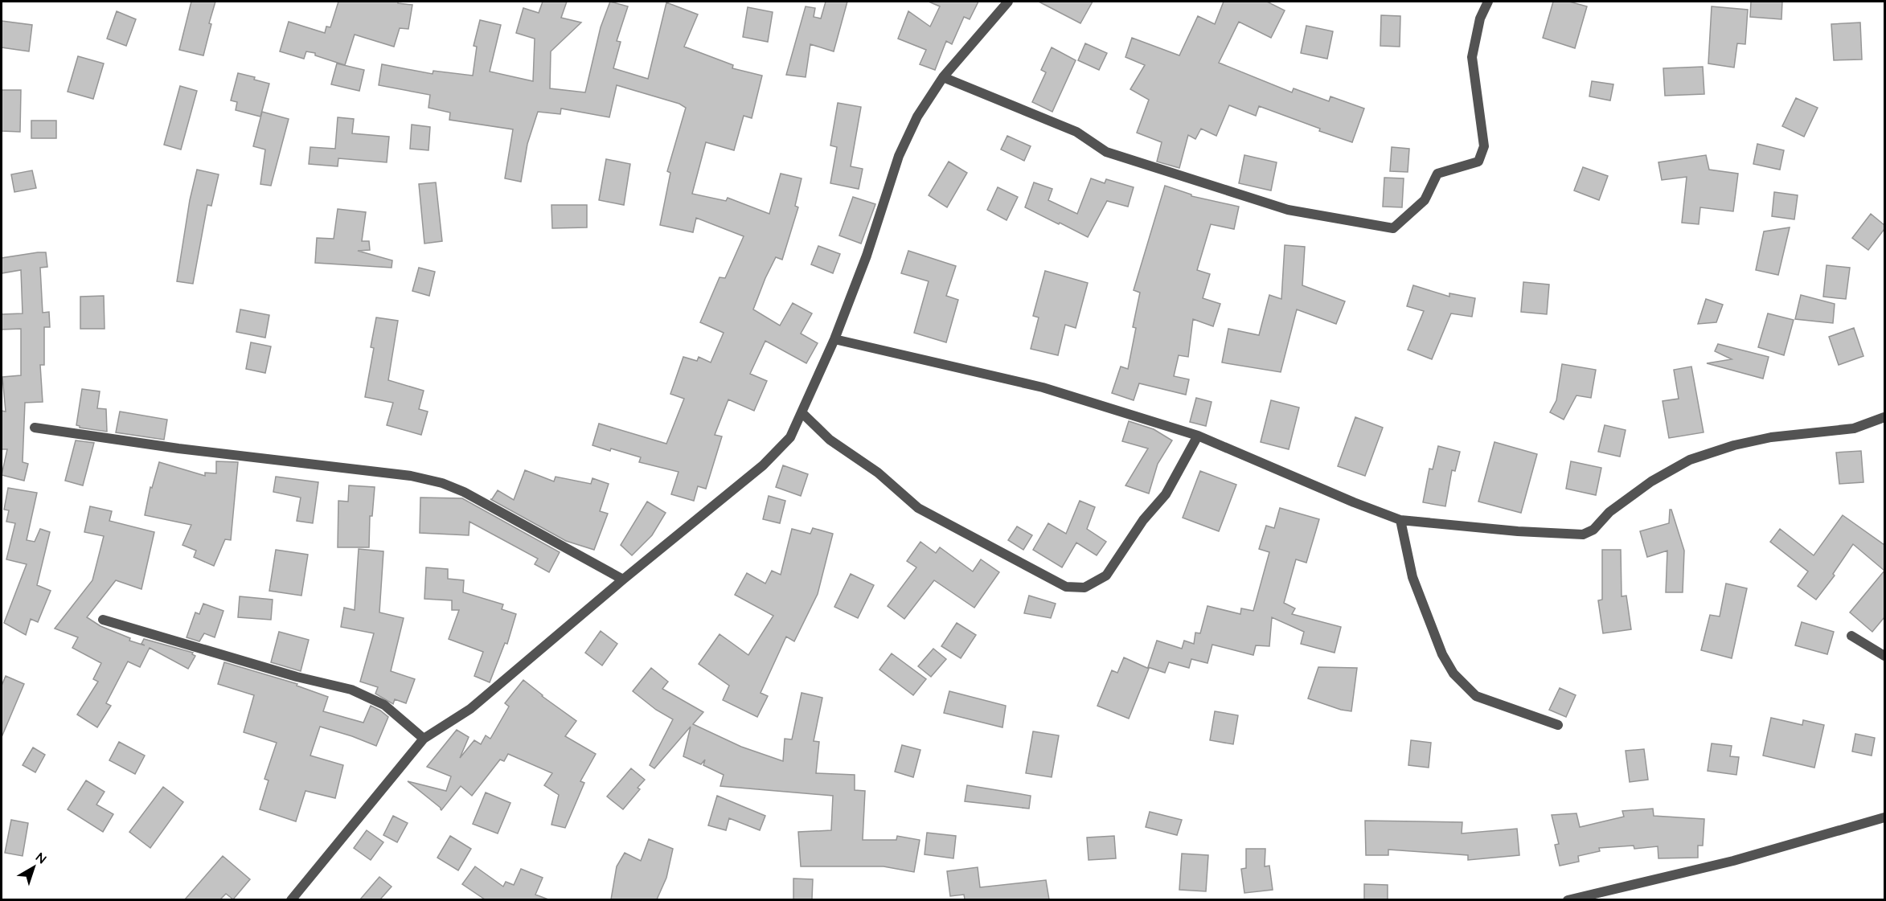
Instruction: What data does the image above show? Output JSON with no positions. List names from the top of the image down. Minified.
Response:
{"north":"top right"}
